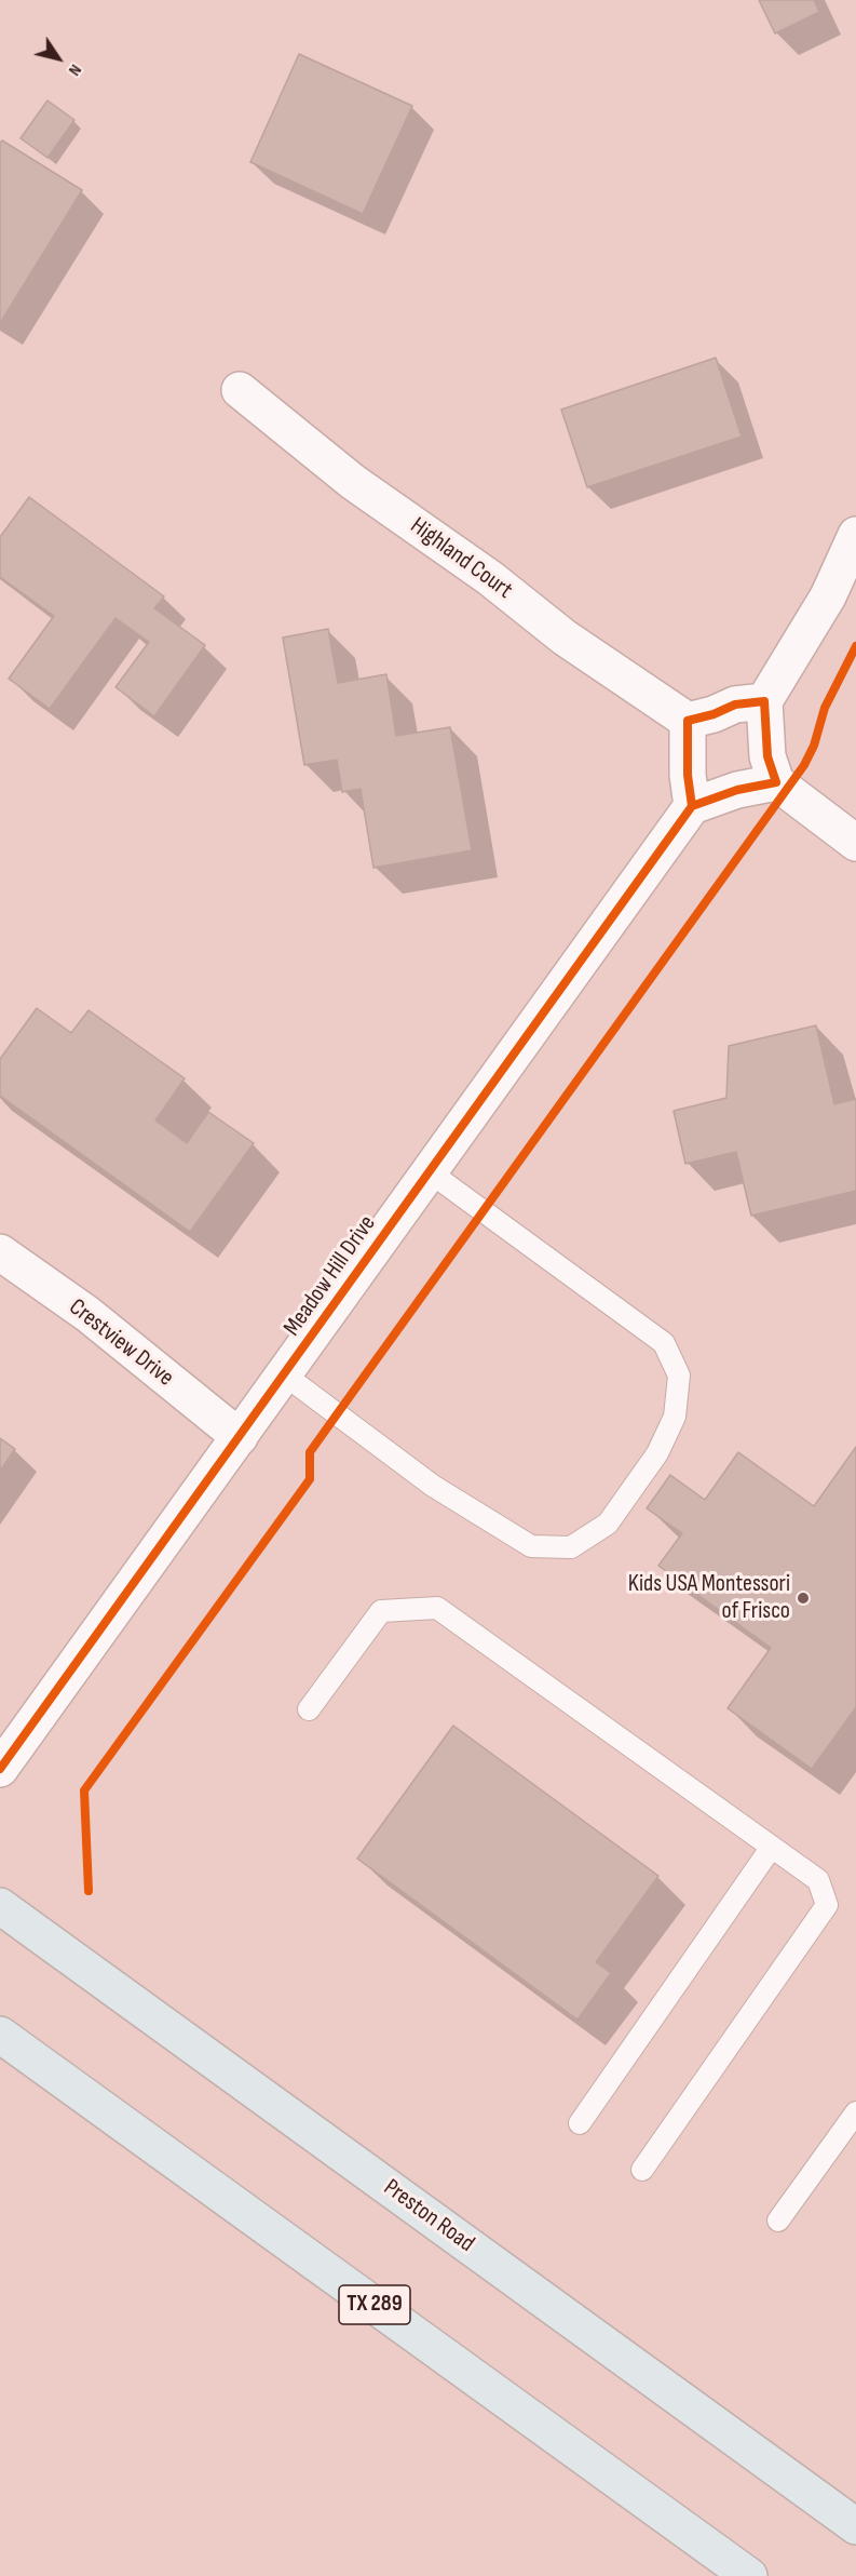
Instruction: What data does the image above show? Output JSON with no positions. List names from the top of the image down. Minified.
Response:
{"streets":{"main road":["Preston Road","TX 289"],"street":["Highland Court","Meadow Hill Drive","Crestview Drive"]},"crossings":[["Meadow Hill Drive","Crestview Drive"]],"places":["Kids USA Montessori of Frisco"],"north":"bottom right"}
